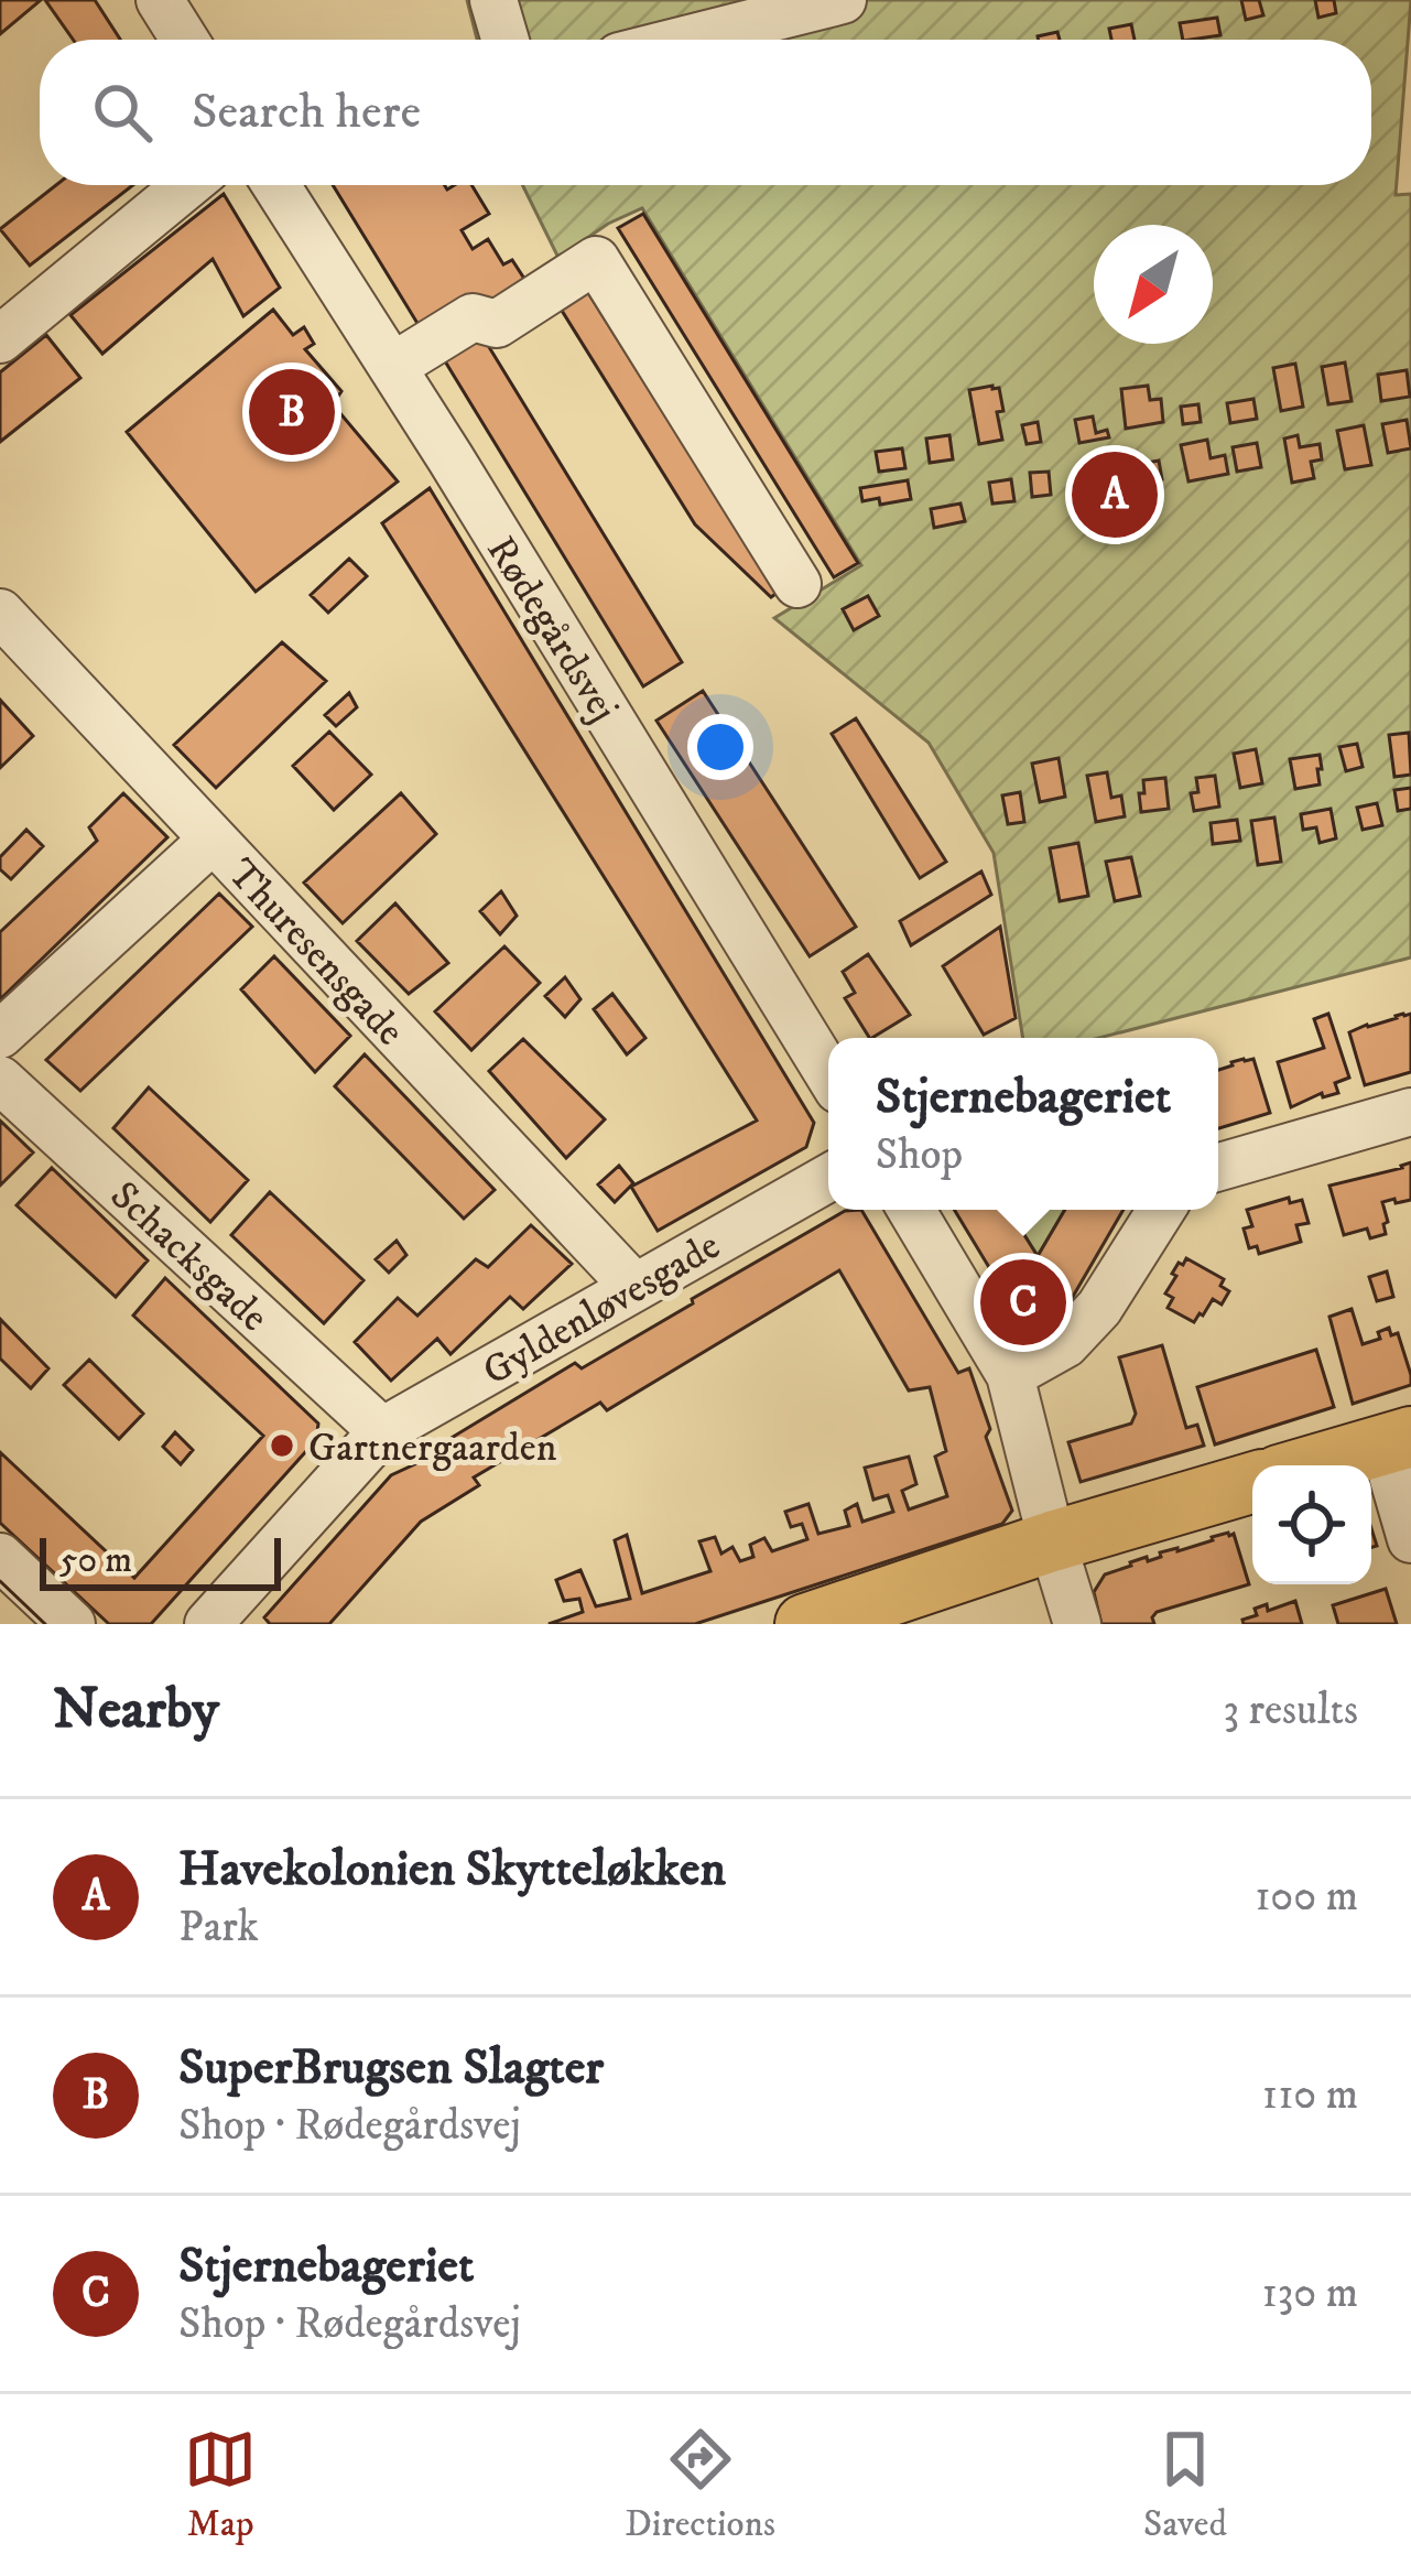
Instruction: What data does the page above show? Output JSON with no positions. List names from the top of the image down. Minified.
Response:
{"streets":{"street":["Rødegårdsvej","Thuresensgade","Schacksgade","Gyldenløvesgade"]},"crossings":[["Thuresensgade","Gyldenløvesgade"],["Schacksgade","Gyldenløvesgade"]],"places":["Gartnergaarden"],"scale_bar":"50 m","north":"bottom left","page":{"search":"Search here","pins":["B","A","C"],"popup":["Stjernebageriet","Shop"],"scale":"50 m","heading":["Nearby","3 results"],"list":[{"mark":"A","name":"Havekolonien Skytteløkken","note":"Park","value":"100 m"},{"mark":"B","name":"SuperBrugsen Slagter","note":"Shop · Rødegårdsvej","value":"110 m"},{"mark":"C","name":"Stjernebageriet","note":"Shop · Rødegårdsvej","value":"130 m"}],"nav":["Map","Directions","Saved"]}}
